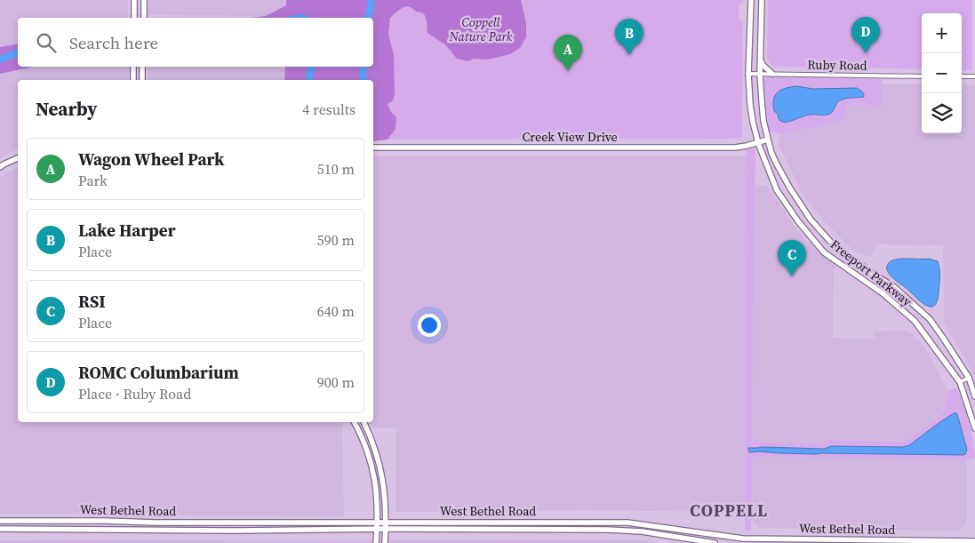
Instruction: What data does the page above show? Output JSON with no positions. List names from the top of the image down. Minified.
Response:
{"streets":{"main road":["Creek View Drive","Freeport Parkway","West Bethel Road"],"street":["Ruby Road"]},"crossings":[["Ruby Road","Freeport Parkway"],["Creek View Drive","Freeport Parkway"]],"districts":["COPPELL"],"parks":["Coppell Nature Park"],"page":{"map_buttons":["+","−"],"pins":["D","B","A","C"],"search":"Search here","heading":["Nearby","4 results"],"list":[{"mark":"A","name":"Wagon Wheel Park","note":"Park","value":"510 m"},{"mark":"B","name":"Lake Harper","note":"Place","value":"590 m"},{"mark":"C","name":"RSI","note":"Place","value":"640 m"},{"mark":"D","name":"ROMC Columbarium","note":"Place · Ruby Road","value":"900 m"}]}}
